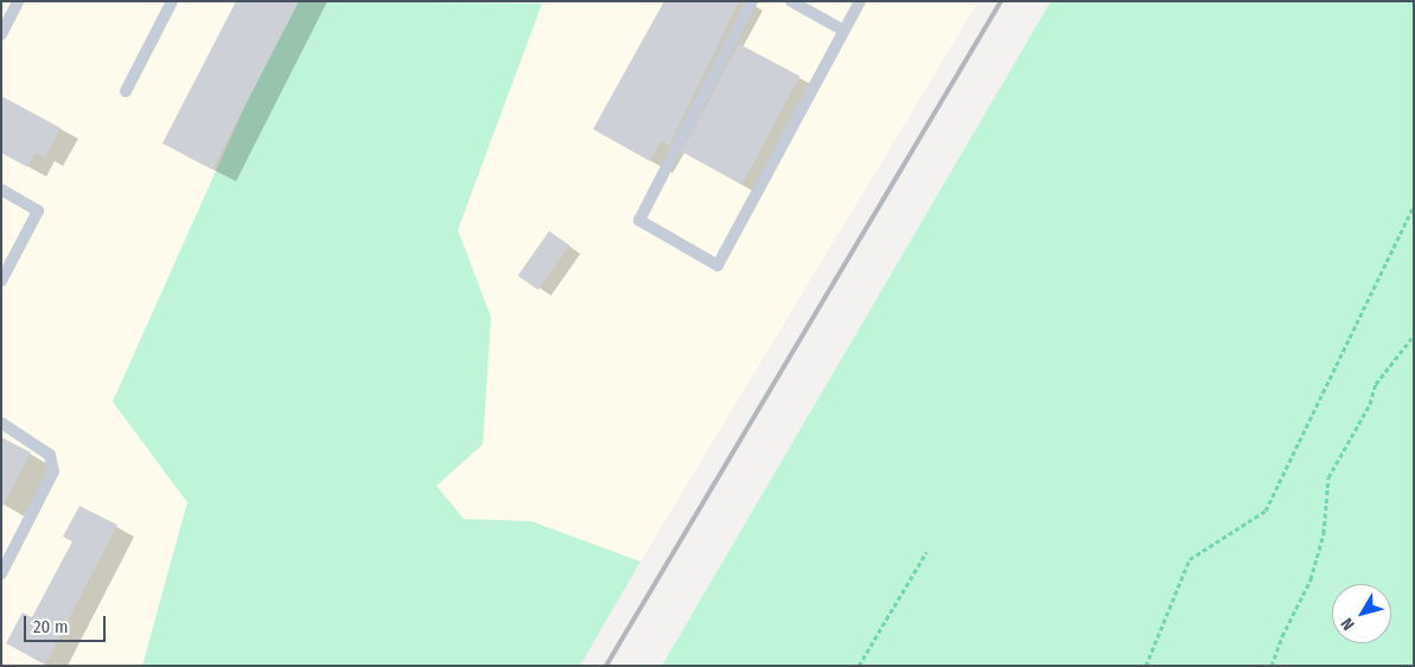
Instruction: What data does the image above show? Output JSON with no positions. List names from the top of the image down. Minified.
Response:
{"scale_bar":"20 m","north":"bottom left"}
